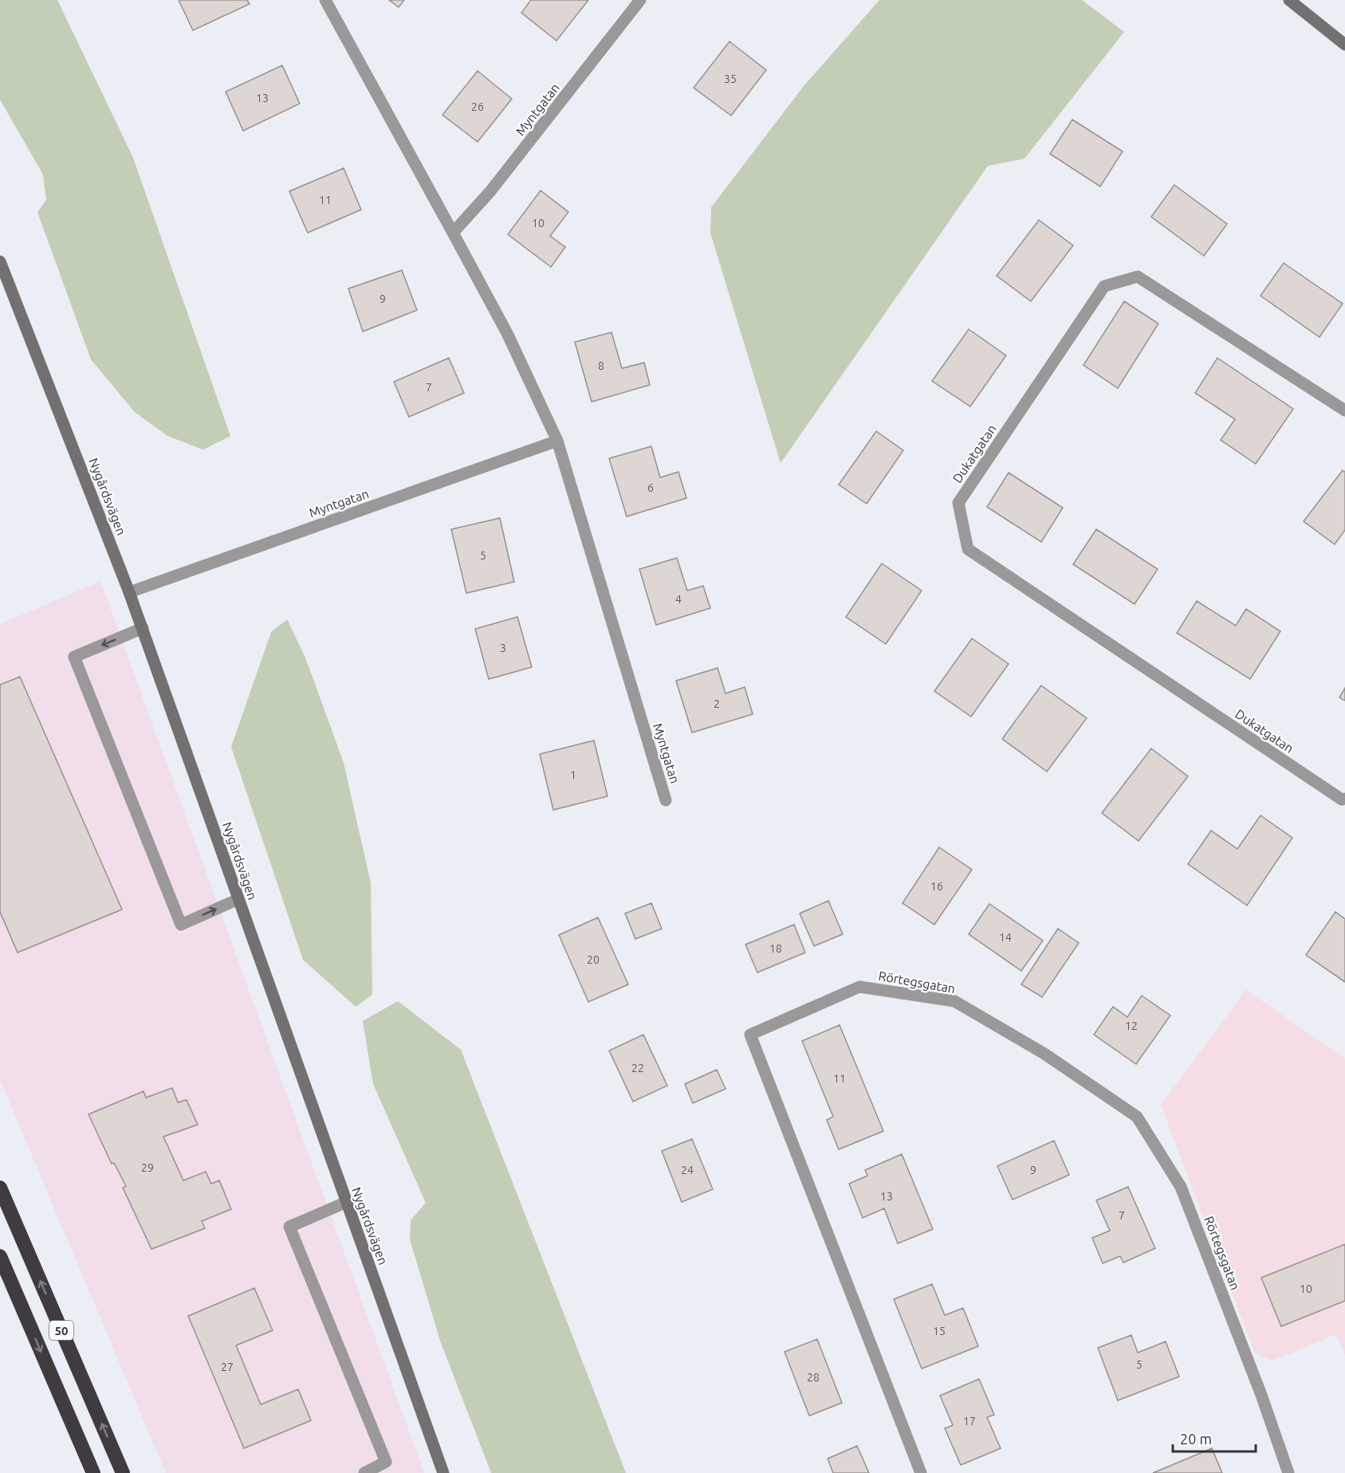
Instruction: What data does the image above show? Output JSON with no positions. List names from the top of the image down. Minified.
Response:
{"streets":{"highway":["50"],"street":["Myntgatan","Dukatgatan","Nygårdsvägen","Rörtegsgatan"]},"crossings":[["Myntgatan","Nygårdsvägen"]],"house_numbers":["35","13","26","11","10","9","8","7","6","5","4","3","2","1","16","14","18","20","12","22","11","29","24","9","13","7","10","15","5","27","28","17"],"scale_bar":"20 m"}
